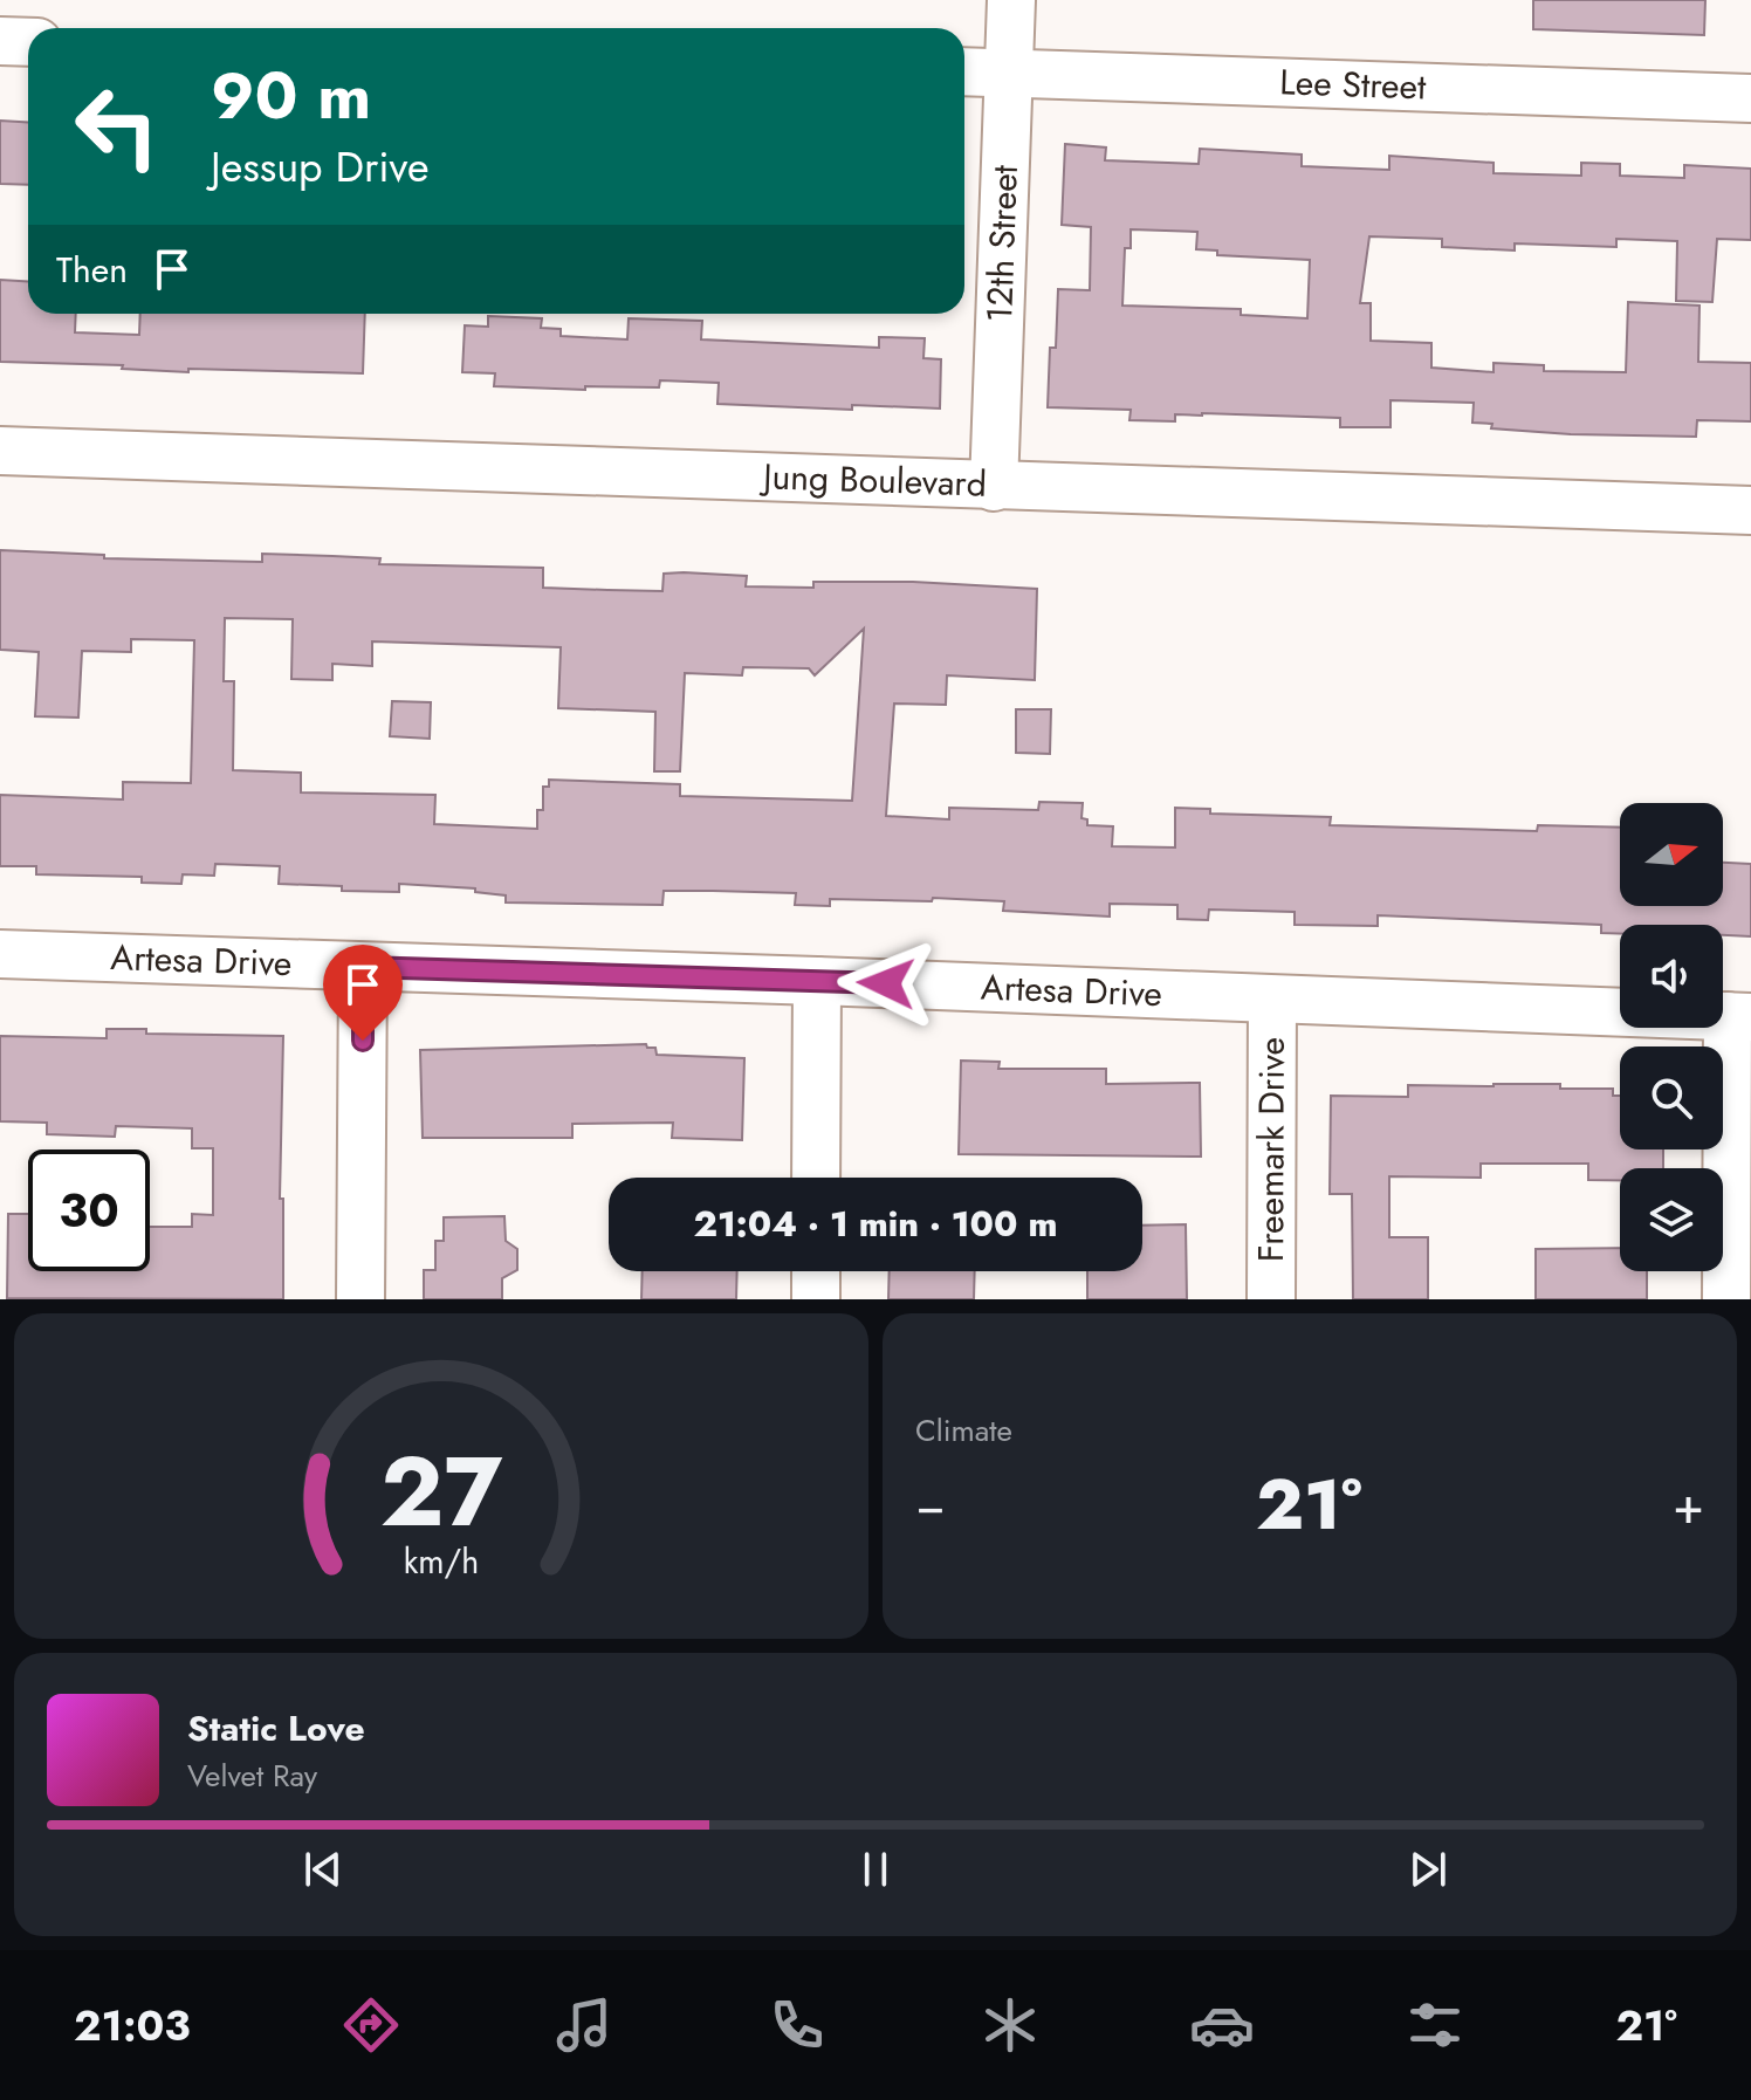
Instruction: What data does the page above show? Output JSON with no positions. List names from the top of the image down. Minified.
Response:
{"streets":{"street":["Lee Street","12th Street","Jung Boulevard","Artesa Drive","Freemark Drive"]},"crossings":[["Lee Street","12th Street"],["12th Street","Jung Boulevard"],["Artesa Drive","Freemark Drive"]],"north":"right","page":{"turn":["90 m","Jessup Drive"],"then":"Then","limit":"30","trip":"21:04 · 1 min · 100 m","tile":"Climate","heat":["−","21°","+"],"song":["Static Love","Velvet Ray"],"tabs":["21:03","21°"],"gauge":["27","km/h"]}}
